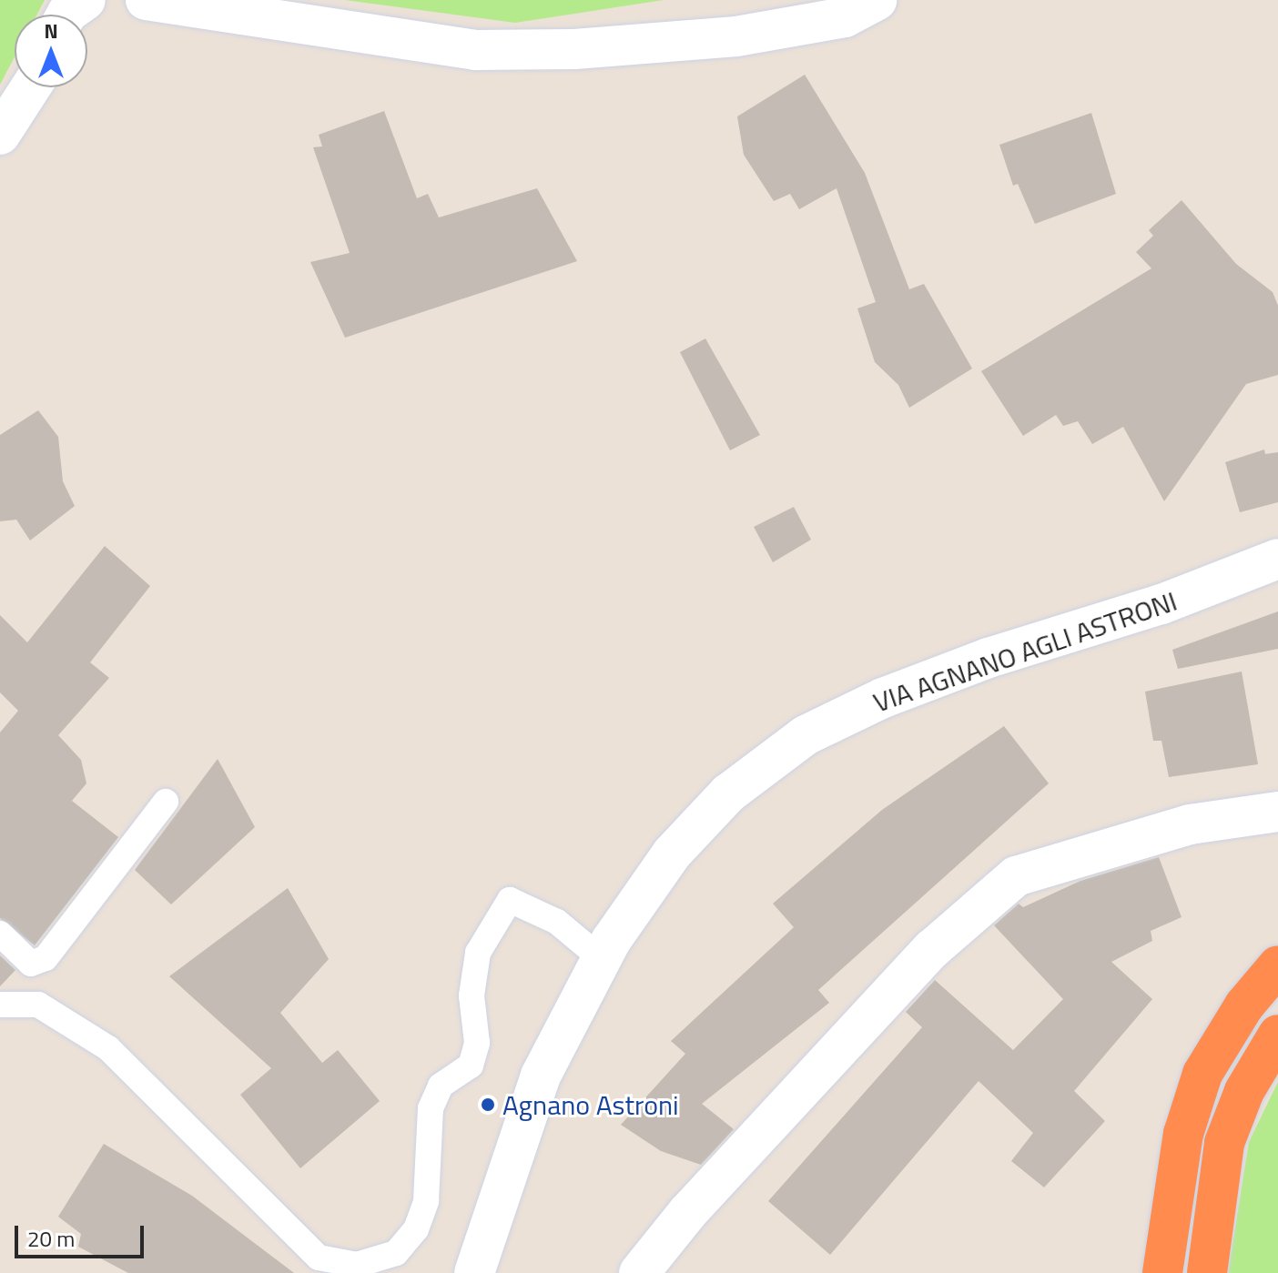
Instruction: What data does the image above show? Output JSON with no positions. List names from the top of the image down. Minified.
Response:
{"streets":{"street":["VIA AGNANO AGLI ASTRONI"]},"places":["Agnano Astroni"],"scale_bar":"20 m","north":"top"}
